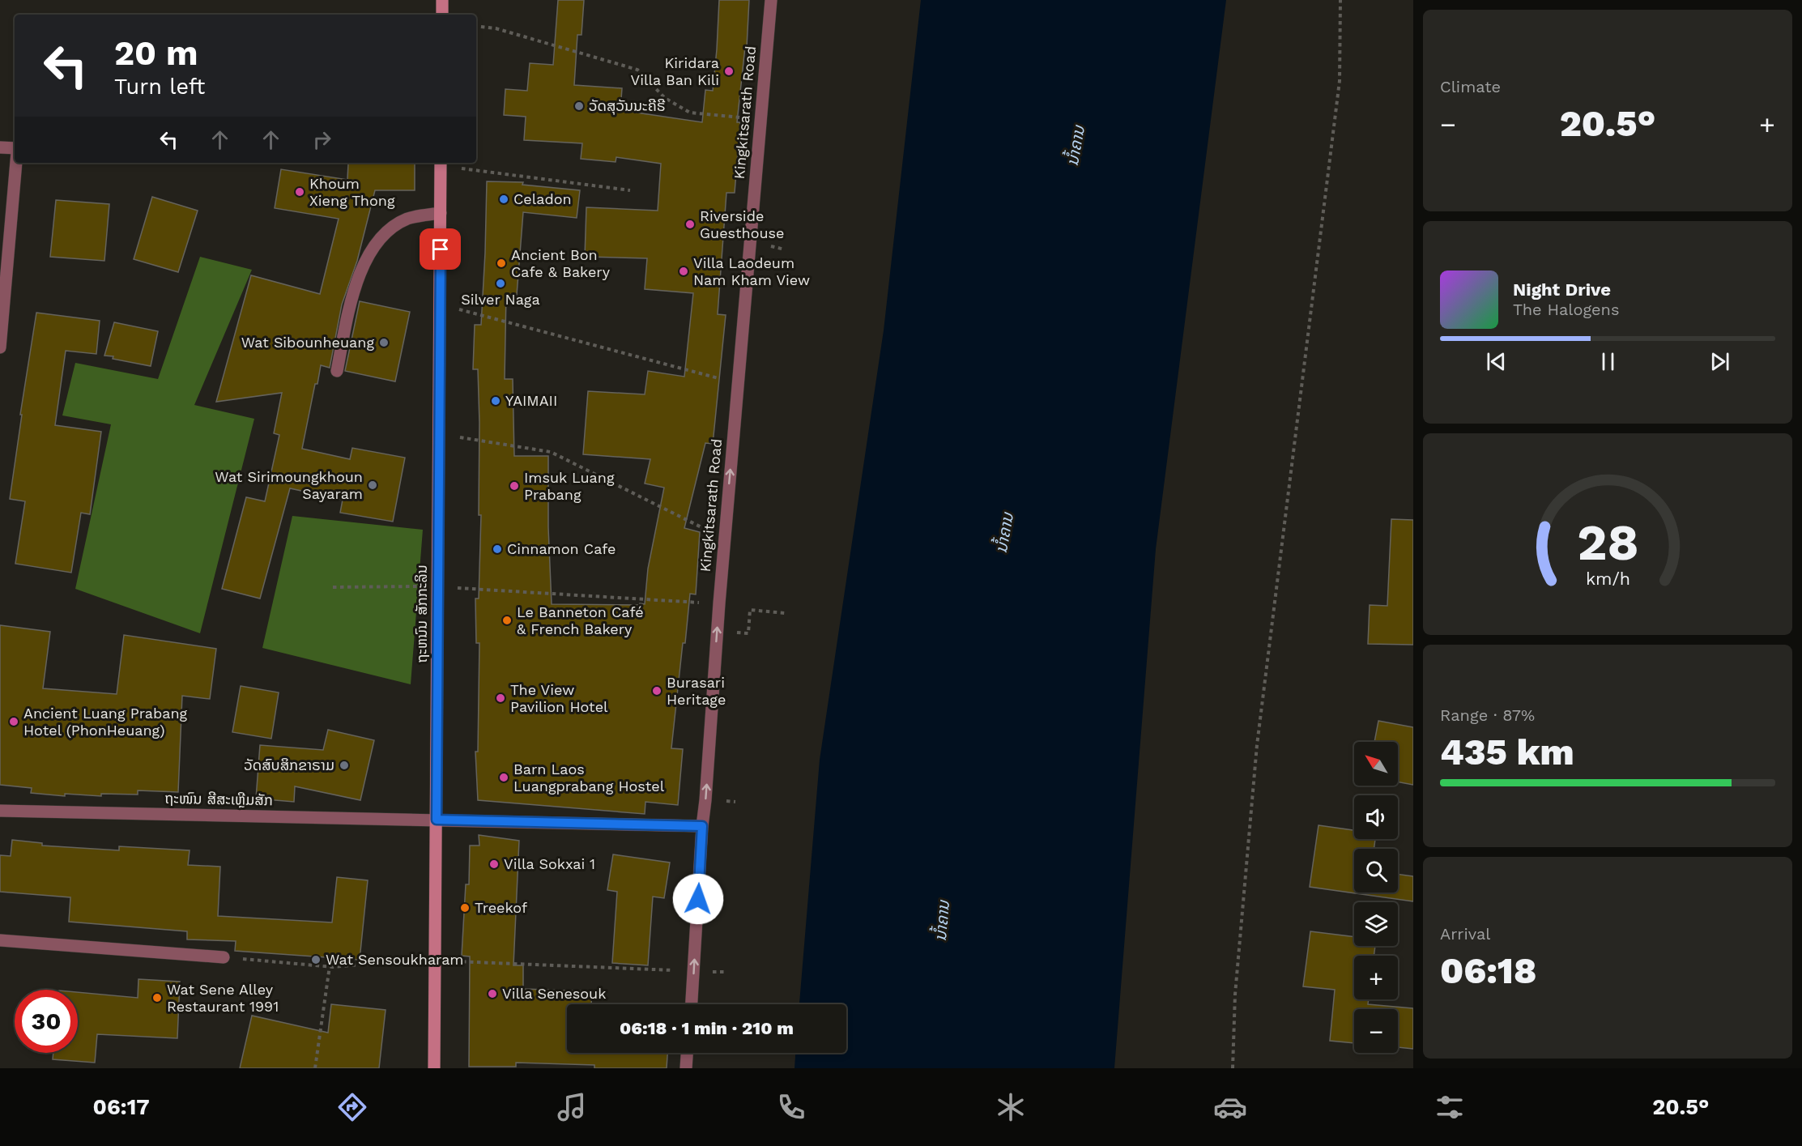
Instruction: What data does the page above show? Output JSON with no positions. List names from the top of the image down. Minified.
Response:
{"streets":{"main road":["ຖະຫນົນ ສັກກະລິນ"],"street":["Kingkitsarath Road","ຖະໜົນ ສີສະເຫຼີມສັກ"]},"crossings":[["Kingkitsarath Road","ຖະໜົນ ສີສະເຫຼີມສັກ"],["ຖະຫນົນ ສັກກະລິນ","ຖະໜົນ ສີສະເຫຼີມສັກ"]],"one_way":["Kingkitsarath Road"],"water":["ນ້ຳຄານ"],"places":["Kiridara Villa Ban Kili","ວັດສຸວັນນະຄີຣີ","Khoum Xieng Thong","Celadon","Riverside Guesthouse","Ancient Bon Cafe & Bakery","Villa Laodeum Nam Kham View","Silver Naga","Wat Sibounheuang","YAIMAII","Wat Sirimoungkhoun Sayaram","Imsuk Luang Prabang","Cinnamon Cafe","Le Banneton Café & French Bakery","Burasari Heritage","The View Pavilion Hotel","Ancient Luang Prabang Hotel (PhonHeuang)","ວັດສົບສິກຂາຣາມ","Barn Laos Luangprabang Hostel","Villa Sokxai 1","Treekof","Wat Sensoukharam","Villa Senesouk","Wat Sene Alley Restaurant 1991"],"north":"top left","page":{"tile":["Climate",["Range · 87%","435 km"],["Arrival","06:18"]],"turn":["20 m","Turn left"],"heat":["−","20.5°","+"],"song":["Night Drive","The Halogens"],"map_buttons":["+","−"],"limit":"30","trip":"06:18 · 1 min · 210 m","tabs":["06:17","20.5°"],"gauge":["28","km/h"]}}
